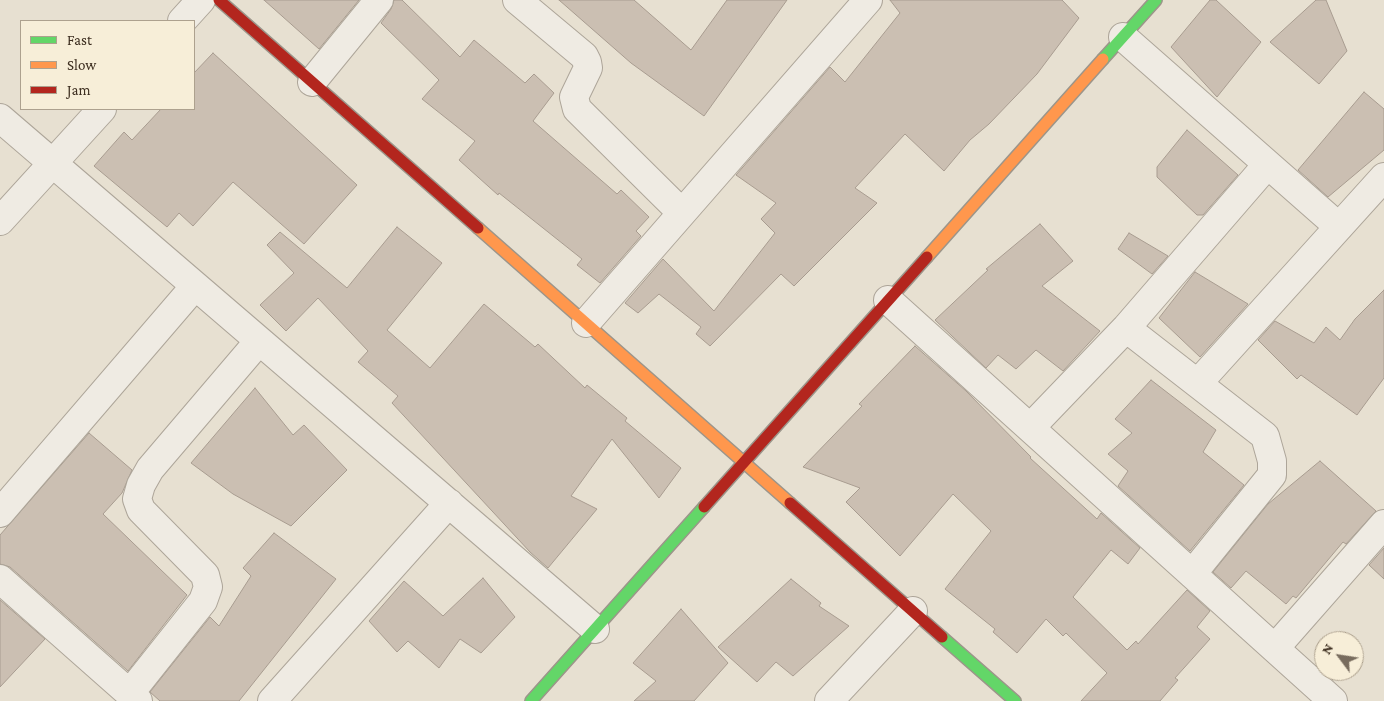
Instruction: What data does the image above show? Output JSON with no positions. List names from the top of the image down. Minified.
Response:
{"legend":["Fast","Slow","Jam"],"north":"top left"}
